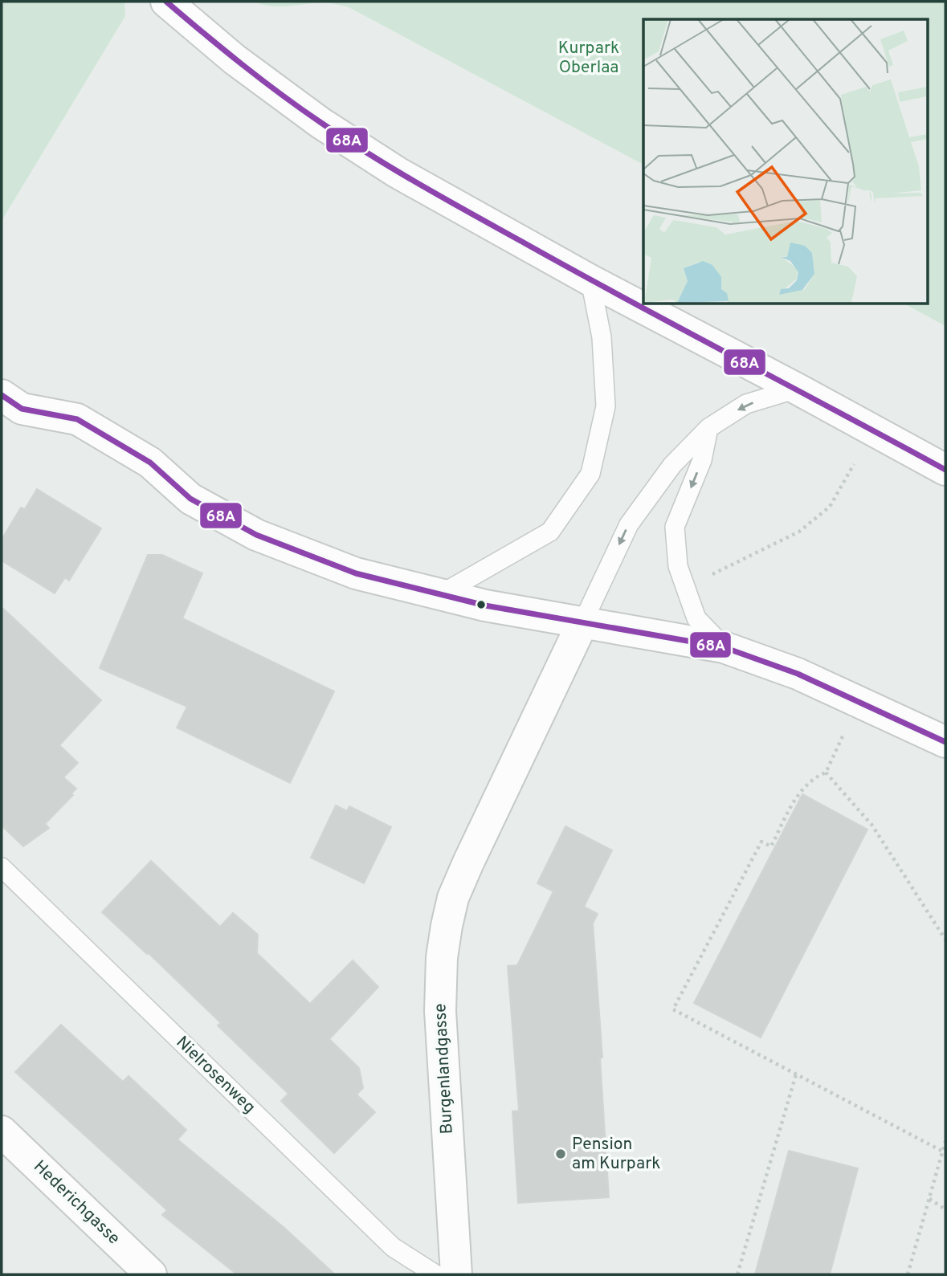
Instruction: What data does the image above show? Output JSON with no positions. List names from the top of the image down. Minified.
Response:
{"streets":{"street":["Burgenlandgasse","Hederichgasse"],"lane":["Nielrosenweg"]},"parks":["Kurpark Oberlaa"],"places":["Pension am Kurpark"],"lines":["transit line 68A"]}
